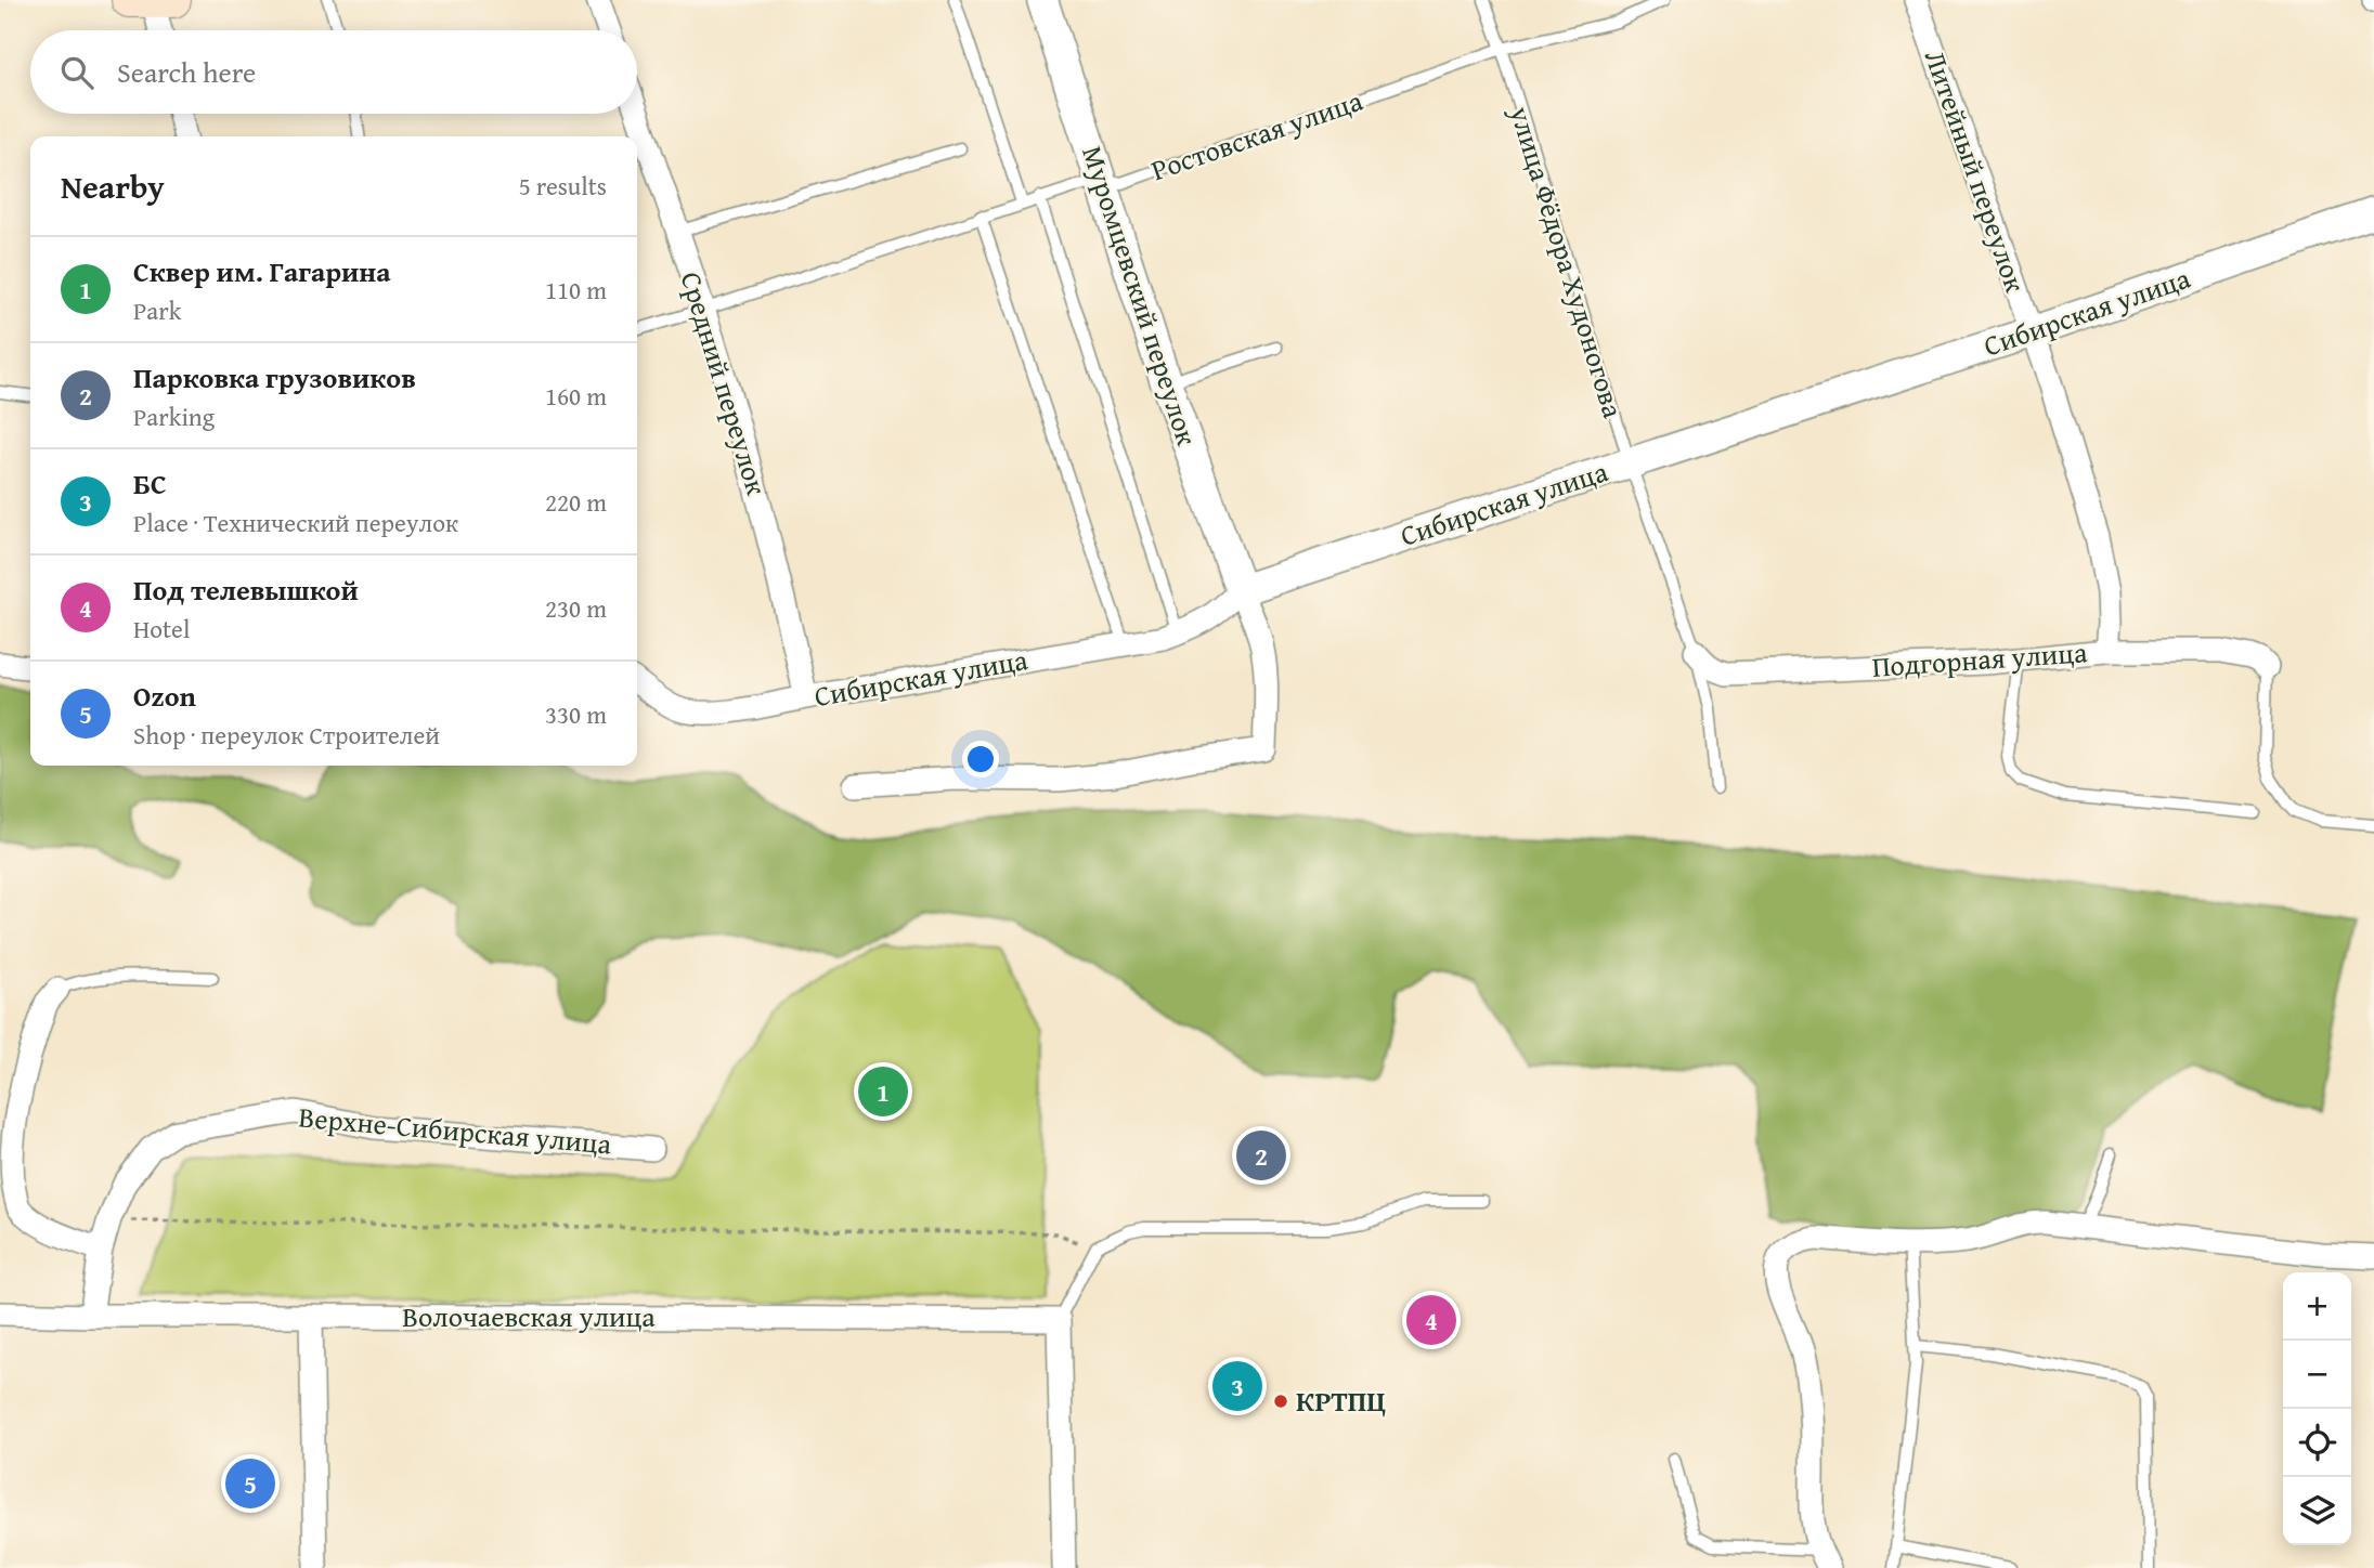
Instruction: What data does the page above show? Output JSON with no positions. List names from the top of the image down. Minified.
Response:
{"streets":{"street":["Литейный переулок","Муромцевский переулок","Сибирская улица","Средний переулок","Подгорная улица","Верхне-Сибирская улица","Волочаевская улица"],"lane":["Ростовская улица","улица Фёдора Худоногова"]},"crossings":[["Ростовская улица","улица Фёдора Худоногова"],["Ростовская улица","Муромцевский переулок"],["Ростовская улица","Средний переулок"],["Литейный переулок","Сибирская улица"],["Литейный переулок","Подгорная улица"],["улица Фёдора Худоногова","Сибирская улица"],["улица Фёдора Худоногова","Подгорная улица"],["Муромцевский переулок","Сибирская улица"],["Сибирская улица","Средний переулок"],["Верхне-Сибирская улица","Волочаевская улица"]],"places":["КРТПЦ"],"page":{"search":"Search here","heading":["Nearby","5 results"],"list":[{"mark":"1","name":"Сквер им. Гагарина","note":"Park","value":"110 m"},{"mark":"2","name":"Парковка грузовиков","note":"Parking","value":"160 m"},{"mark":"3","name":"БС","note":"Place · Технический переулок","value":"220 m"},{"mark":"4","name":"Под телевышкой","note":"Hotel","value":"230 m"},{"mark":"5","name":"Ozon","note":"Shop · переулок Строителей","value":"330 m"}],"pins":["1","2","4","3","5"],"map_buttons":["+","−"]}}
